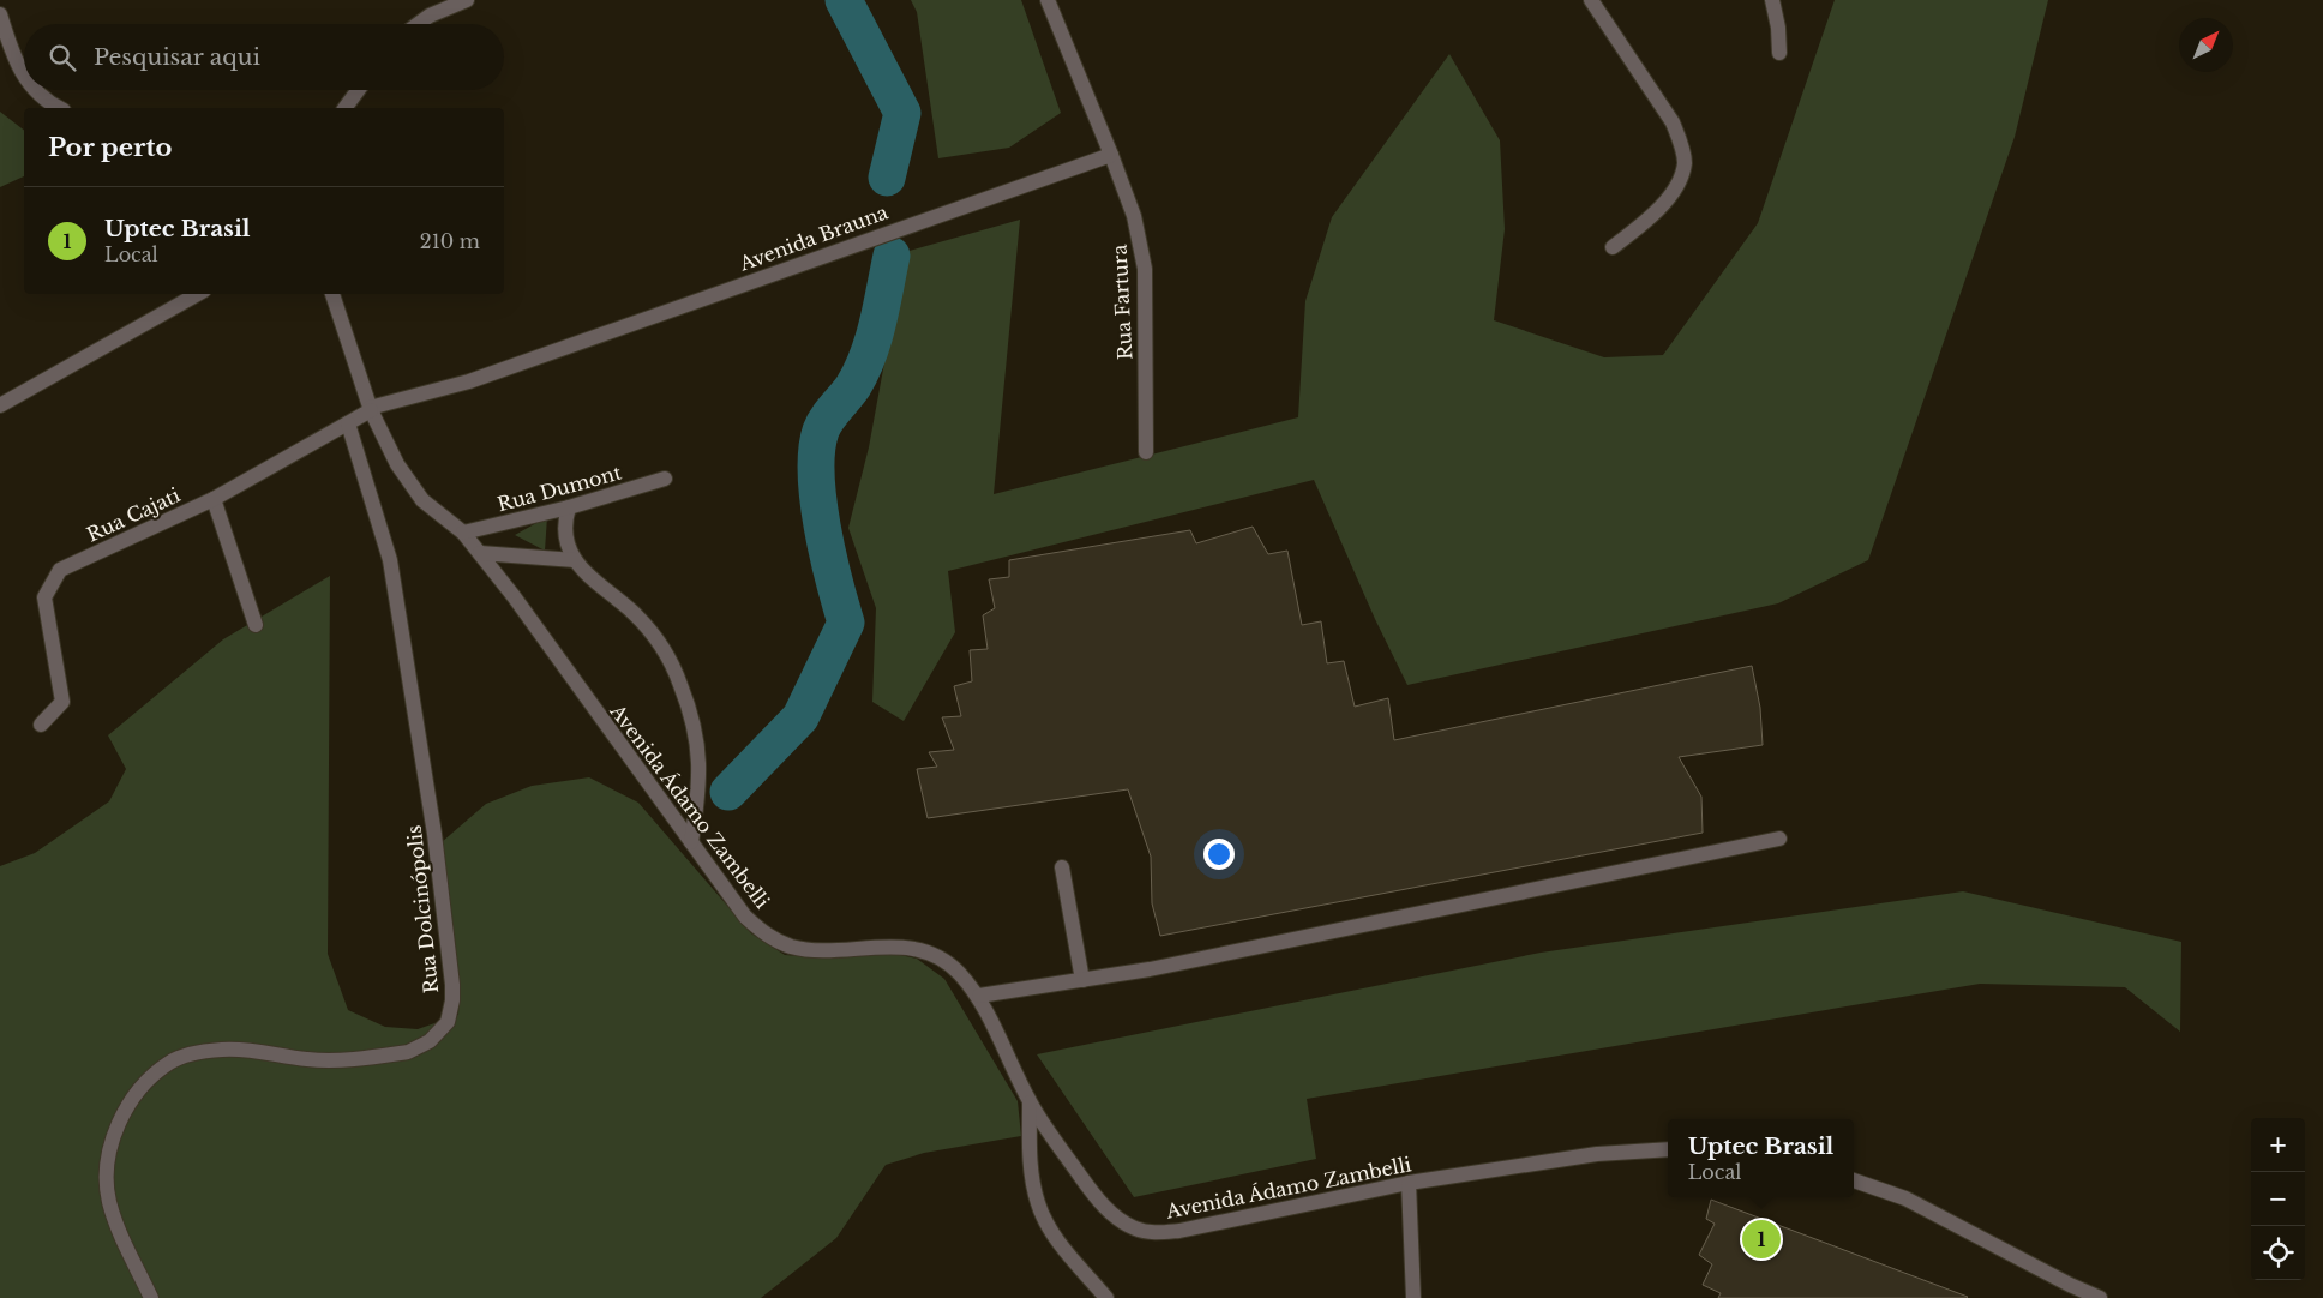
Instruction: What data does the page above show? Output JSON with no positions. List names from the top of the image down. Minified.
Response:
{"streets":{"street":["Avenida Brauna","Rua Fartura","Rua Dumont","Rua Cajati","Avenida Ádamo Zambelli","Rua Dolcinópolis"]},"crossings":[["Avenida Brauna","Rua Fartura"],["Avenida Brauna","Rua Cajati"],["Avenida Brauna","Avenida Ádamo Zambelli"],["Rua Dumont","Avenida Ádamo Zambelli"],["Rua Cajati","Avenida Ádamo Zambelli"],["Rua Cajati","Rua Dolcinópolis"]],"north":"top right","page":{"search":"Pesquisar aqui","heading":"Por perto","list":[{"mark":"1","name":"Uptec Brasil","note":"Local","value":"210 m"}],"map_buttons":["+","−"],"popup":["Uptec Brasil","Local"],"pins":"1"}}
